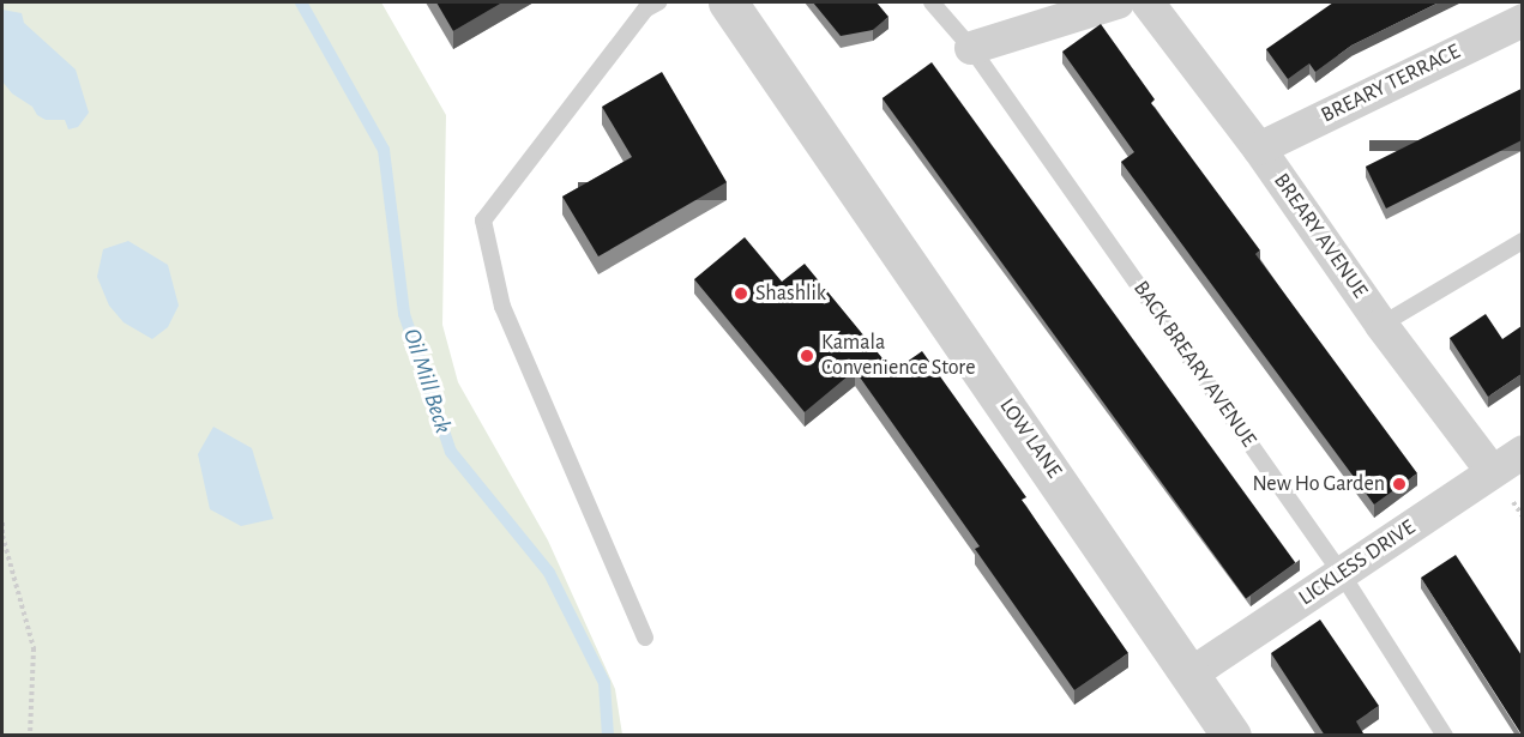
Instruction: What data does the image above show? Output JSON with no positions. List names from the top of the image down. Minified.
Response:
{"streets":{"street":["BREARY TERRACE","BREARY AVENUE","LOW LANE","LICKLESS DRIVE"],"lane":["BACK BREARY AVENUE"]},"crossings":[["BREARY TERRACE","BREARY AVENUE"],["BREARY AVENUE","LICKLESS DRIVE"],["BACK BREARY AVENUE","LICKLESS DRIVE"],["LOW LANE","LICKLESS DRIVE"]],"water":["Oil Mill Beck"],"places":["Shashlik","Kamala Convenience Store","New Ho Garden"]}
